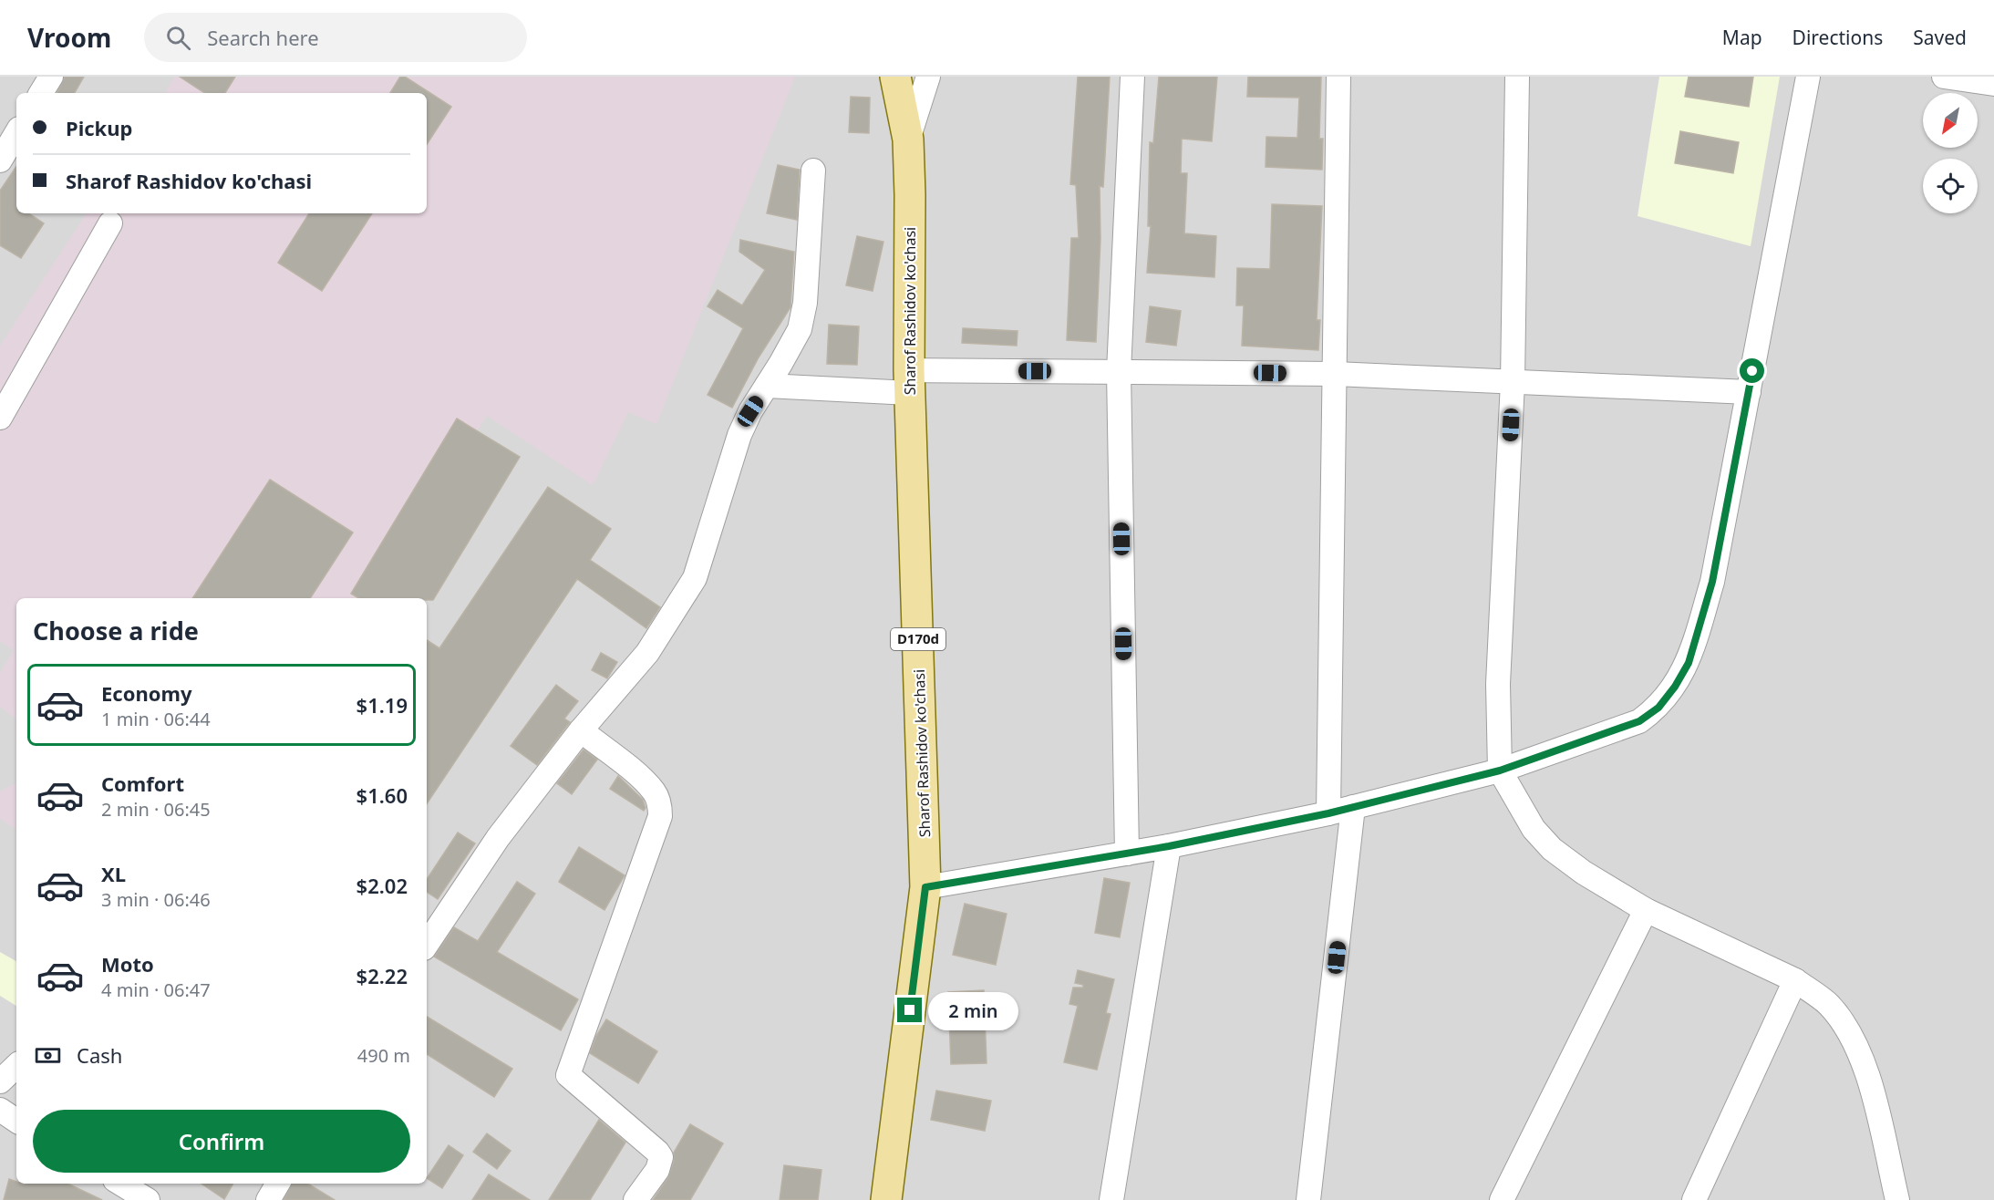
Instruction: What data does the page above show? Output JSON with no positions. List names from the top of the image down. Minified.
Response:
{"streets":{"main road":["Sharof Rashidov ko'chasi","D170d"]},"north":"bottom left","page":{"header":"Vroom","search":"Search here","nav":["Map","Directions","Saved"],"banner":["Pickup","Sharof Rashidov ko'chasi"],"heading":"Choose a ride","list":[{"name":"Economy","note":"1 min · 06:44","value":"$1.19"},{"name":"Comfort","note":"2 min · 06:45","value":"$1.60"},{"name":"XL","note":"3 min · 06:46","value":"$2.02"},{"name":"Moto","note":"4 min · 06:47","value":"$2.22"}],"bubble":"2 min","pay":["Cash","490 m"],"buttons":"Confirm"}}
